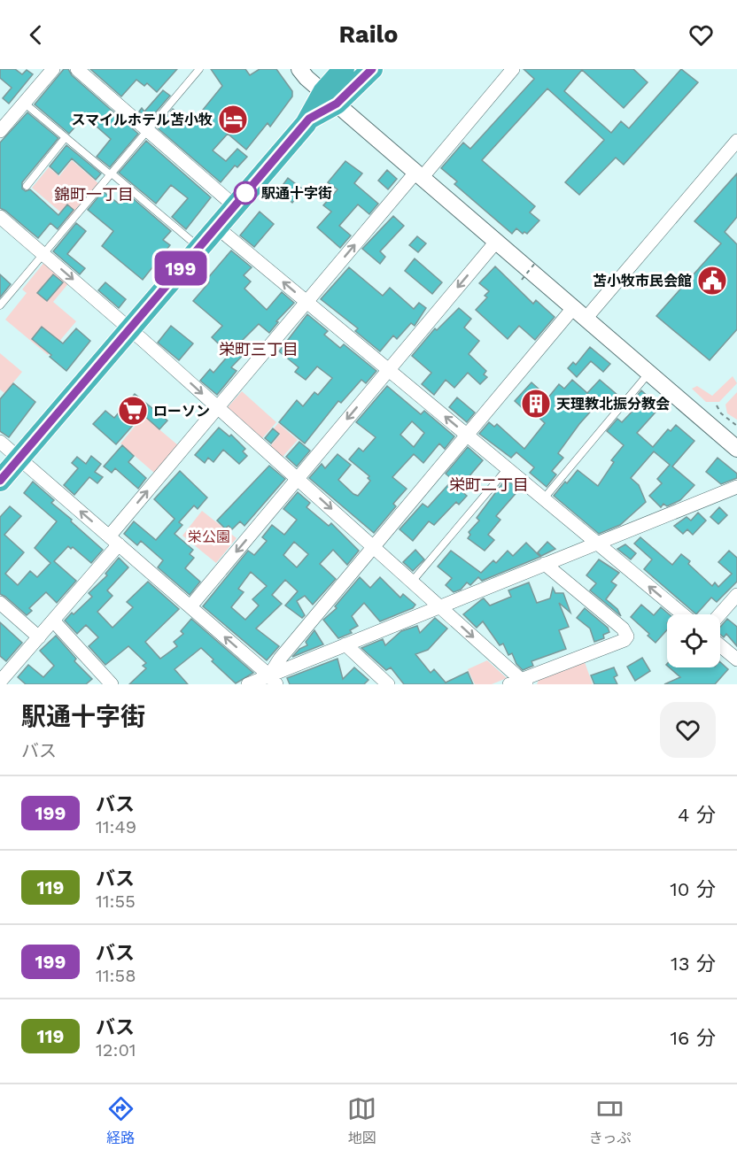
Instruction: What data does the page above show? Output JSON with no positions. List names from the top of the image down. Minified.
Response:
{"districts":["錦町一丁目","栄町三丁目","栄町二丁目"],"parks":["栄公園"],"places":{"hotel":["スマイルホテル苫小牧"],"other":["駅通十字街"],"public building":["苫小牧市民会館"],"building":["天理教北振分教会"],"supermarket":["ローソン"]},"lines":["bus line 199"],"page":{"header":"Railo","on_map":"199","heading":["駅通十字街","バス"],"list":[{"mark":"199","name":"バス","note":"11:49","value":"4 分"},{"mark":"119","name":"バス","note":"11:55","value":"10 分"},{"mark":"199","name":"バス","note":"11:58","value":"13 分"},{"mark":"119","name":"バス","note":"12:01","value":"16 分"}],"tabs":["経路","地図","きっぷ"]}}
